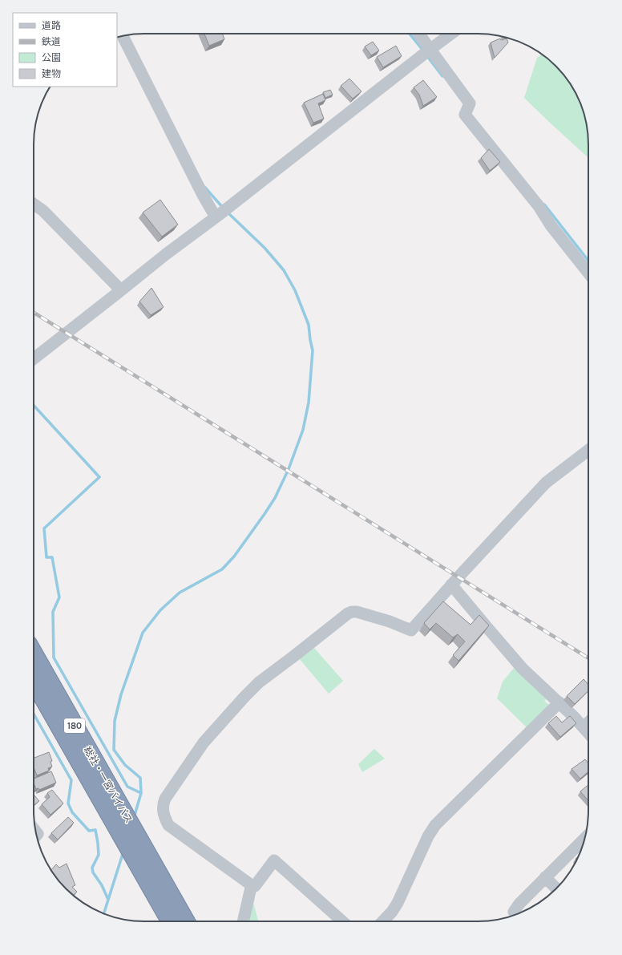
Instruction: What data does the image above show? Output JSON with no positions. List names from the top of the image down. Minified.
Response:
{"streets":{"highway":["180","総社・一宮バイパス"]},"legend":["道路","鉄道","公園","建物"]}
